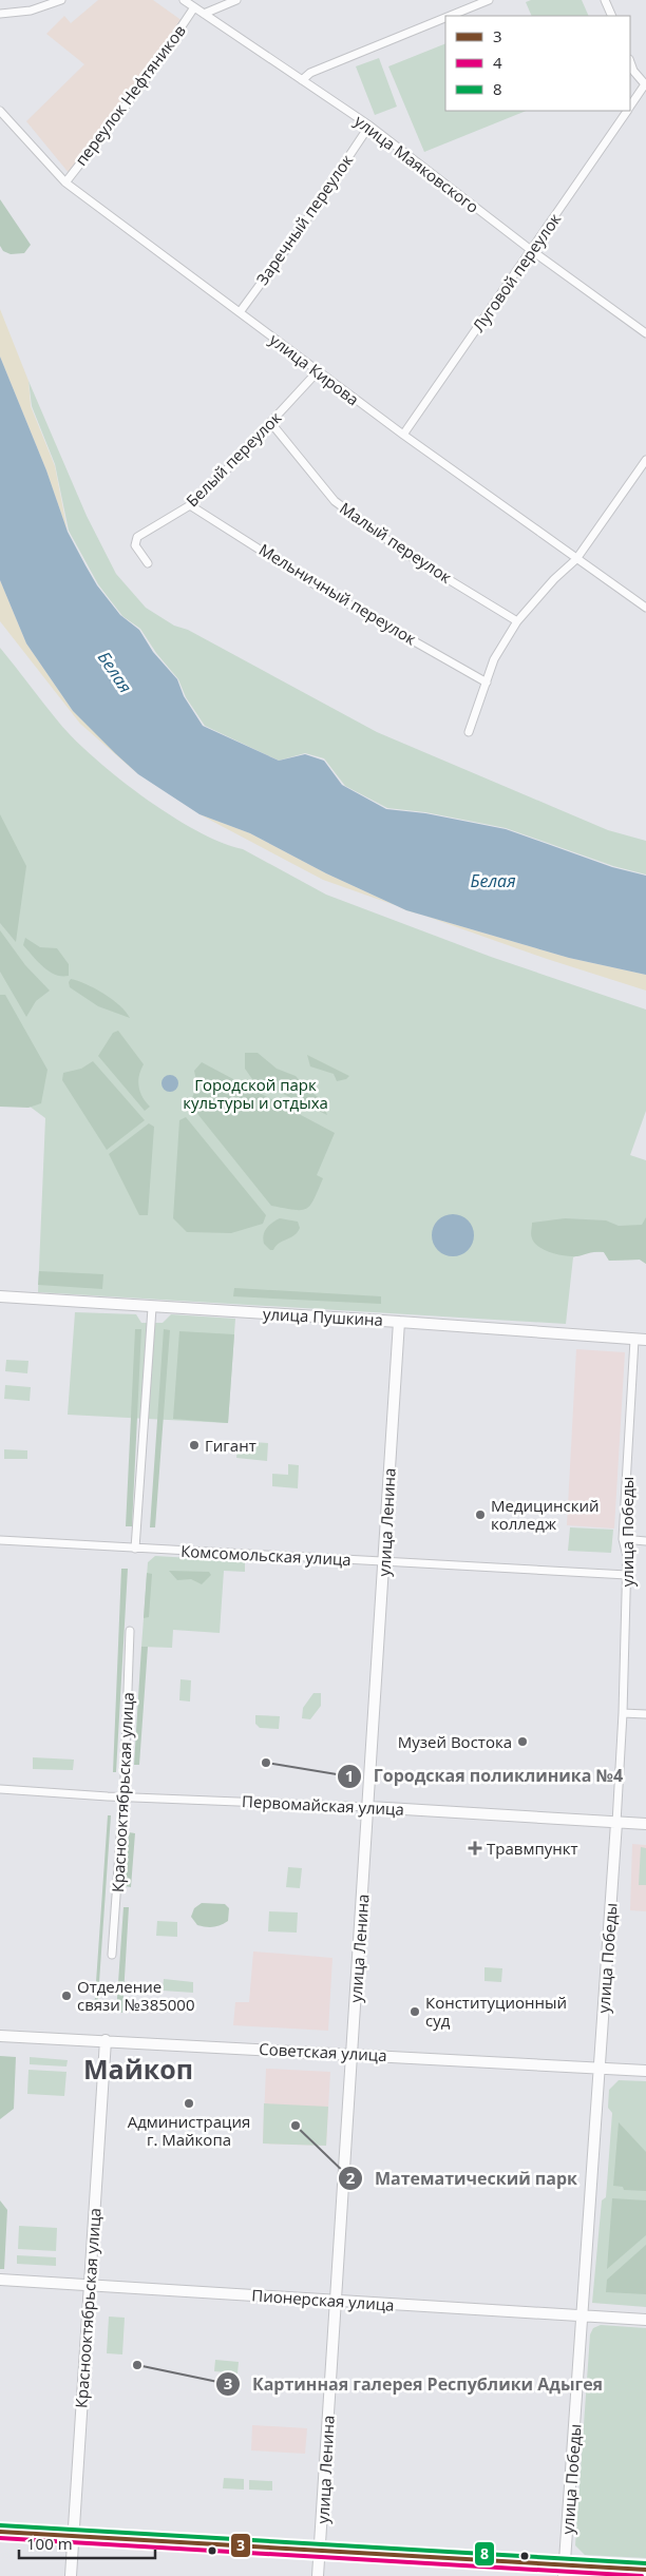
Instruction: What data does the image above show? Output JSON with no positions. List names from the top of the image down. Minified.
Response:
{"streets":{"street":["переулок Нефтяников","улица Маяковского","Заречный переулок","Луговой переулок","улица Кирова","Белый переулок","Малый переулок","Мельничный переулок","улица Пушкина","улица Ленина","улица Победы","Комсомольская улица","Краснооктябрьская улица","Первомайская улица","Советская улица","Пионерская улица"]},"crossings":[["переулок Нефтяников","улица Маяковского"],["переулок Нефтяников","улица Кирова"],["улица Маяковского","Заречный переулок"],["улица Маяковского","Луговой переулок"],["Заречный переулок","улица Кирова"],["Луговой переулок","улица Кирова"],["улица Кирова","Белый переулок"],["Белый переулок","Малый переулок"],["Белый переулок","Мельничный переулок"],["улица Пушкина","улица Ленина"],["улица Пушкина","улица Победы"],["улица Ленина","Комсомольская улица"],["улица Ленина","Первомайская улица"],["улица Ленина","Советская улица"],["улица Ленина","Пионерская улица"],["улица Победы","Комсомольская улица"],["улица Победы","Первомайская улица"],["улица Победы","Советская улица"],["улица Победы","Пионерская улица"],["Краснооктябрьская улица","Первомайская улица"],["Краснооктябрьская улица","Советская улица"],["Краснооктябрьская улица","Пионерская улица"]],"districts":["Майкоп"],"water":["Белая"],"parks":["Городской парк культуры и отдыха"],"places":{"other":["Гигант","Медицинский колледж","Музей Востока","Городская поликлиника №4","Отделение связи №385000","Конституционный суд","Администрация г. Майкопа","Математический парк","Картинная галерея Республики Адыгея"],"health":["Травмпункт"]},"lines":["transit line 8","transit line 3","transit line 4"],"legend":["3","4","8"],"scale_bar":"100 m"}
